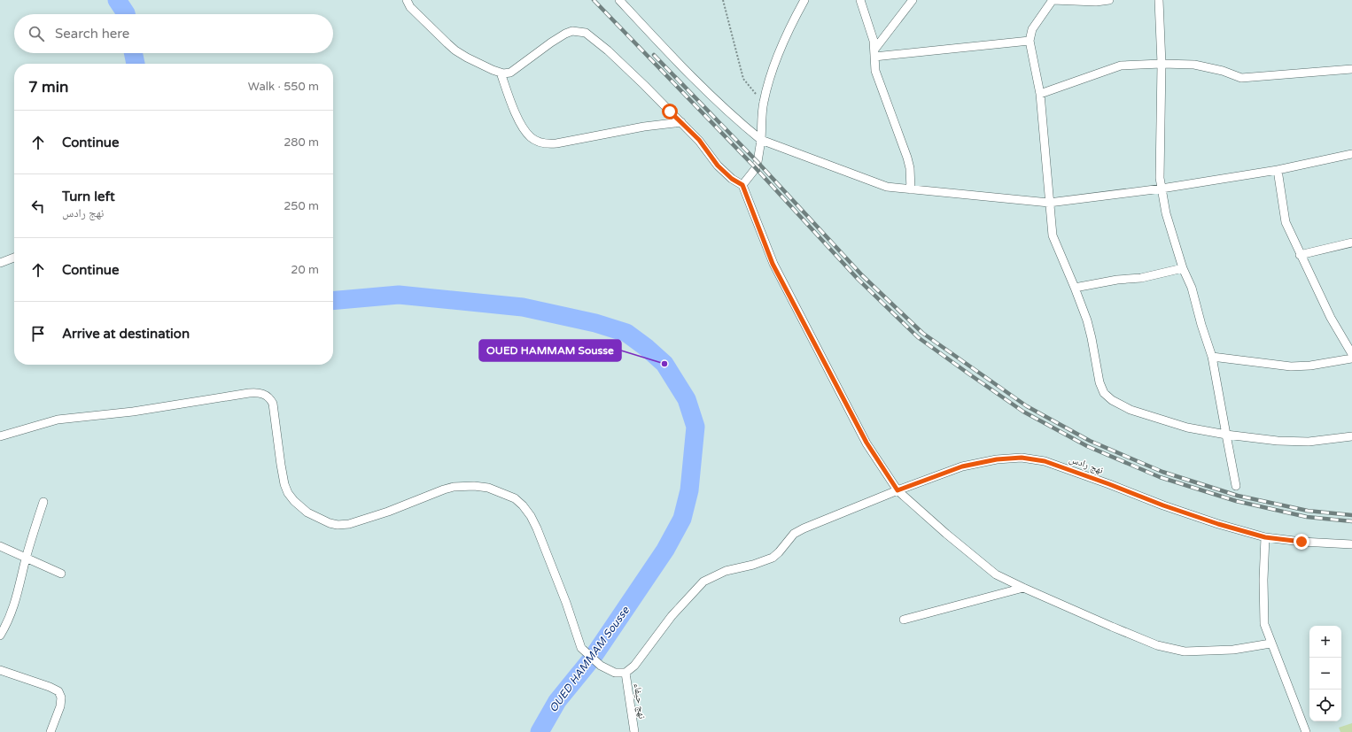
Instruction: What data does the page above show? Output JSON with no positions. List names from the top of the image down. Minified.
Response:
{"streets":{"street":["نهج رادس","نهج حيفاء"]},"crossings":[["نهج رادس","نهج حيفاء"]],"water":["OUED HAMMAM Sousse"],"places":["OUED HAMMAM Sousse"],"page":{"search":"Search here","heading":["7 min","Walk · 550 m"],"list":[["Continue","280 m"],["Turn left","نهج رادس","250 m"],["Continue","20 m"],"Arrive at destination"],"map_buttons":["+","−"]}}
